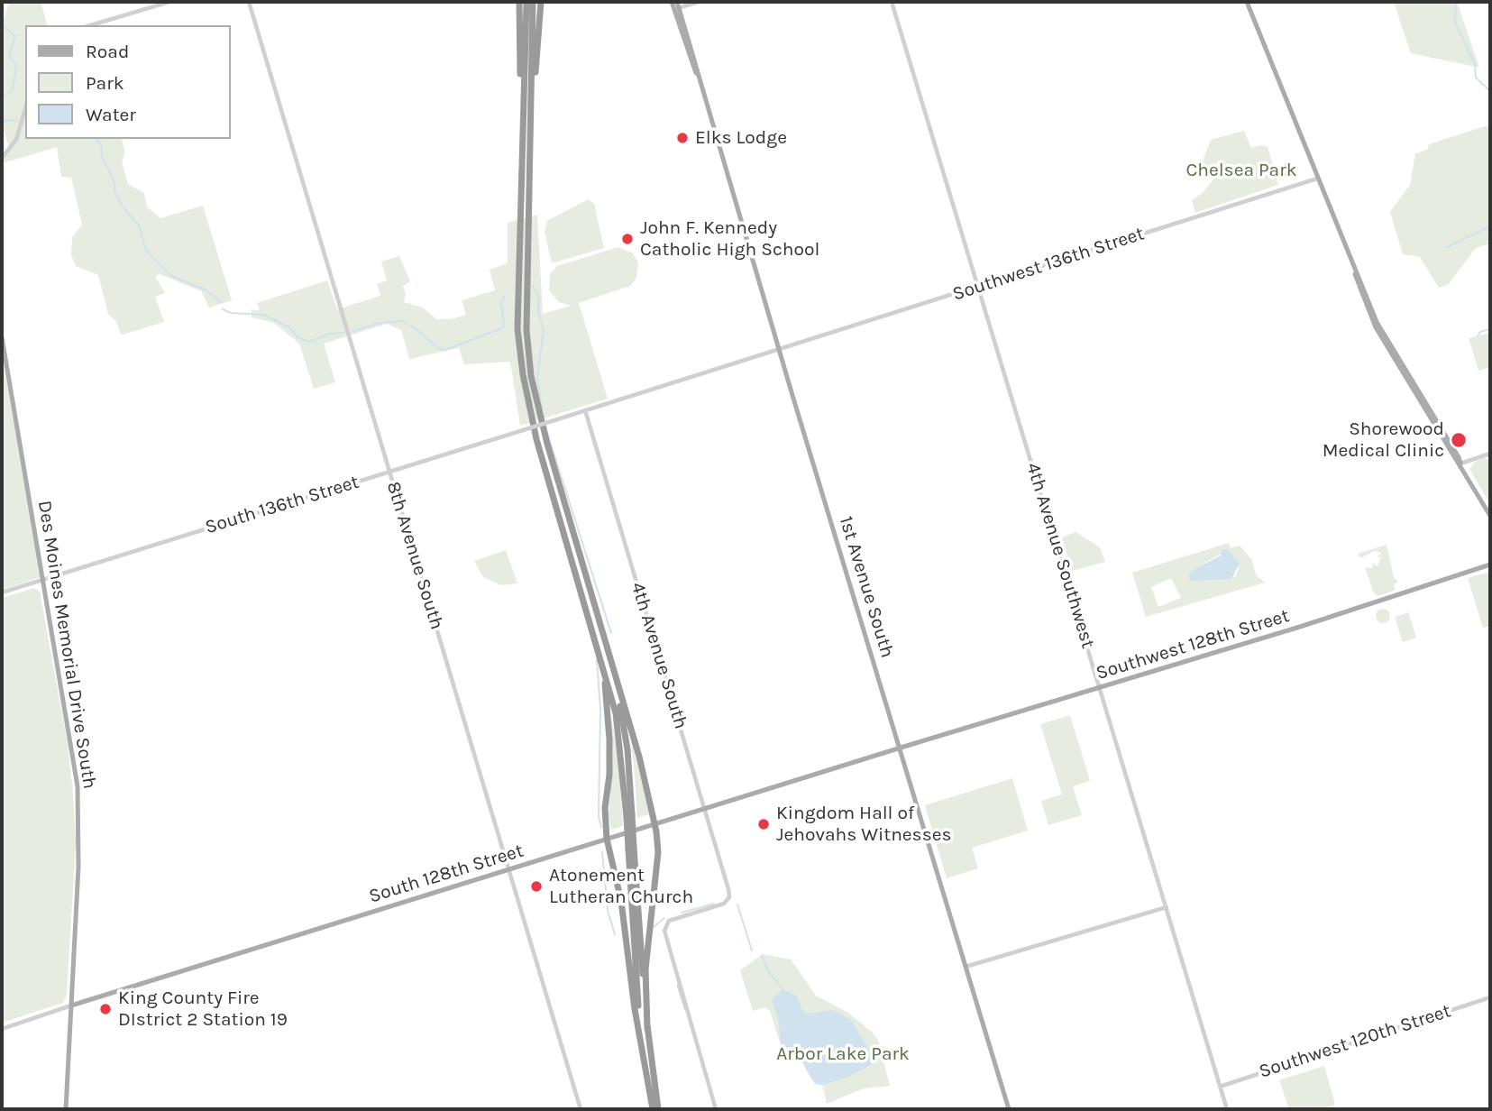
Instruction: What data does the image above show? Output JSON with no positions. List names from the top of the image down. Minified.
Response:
{"streets":{"main road":["1st Avenue South","Des Moines Memorial Drive South","Southwest 128th Street","South 128th Street"],"street":["Southwest 136th Street","South 136th Street","8th Avenue South","4th Avenue Southwest","4th Avenue South","Southwest 120th Street"]},"crossings":[["Southwest 136th Street","South 136th Street"],["Southwest 136th Street","4th Avenue Southwest"],["Southwest 136th Street","1st Avenue South"],["South 136th Street","8th Avenue South"],["South 136th Street","1st Avenue South"],["South 136th Street","Des Moines Memorial Drive South"],["South 136th Street","4th Avenue South"],["8th Avenue South","South 128th Street"],["4th Avenue Southwest","Southwest 128th Street"],["4th Avenue Southwest","Southwest 120th Street"],["1st Avenue South","Southwest 128th Street"],["1st Avenue South","South 128th Street"],["Des Moines Memorial Drive South","South 128th Street"],["Southwest 128th Street","South 128th Street"],["4th Avenue South","South 128th Street"]],"parks":["Chelsea Park","Arbor Lake Park"],"places":["Elks Lodge","John F. Kennedy Catholic High School","Shorewood Medical Clinic","Kingdom Hall of Jehovahs Witnesses","Atonement Lutheran Church","King County Fire DIstrict 2 Station 19"],"legend":["Road","Park","Water"]}
